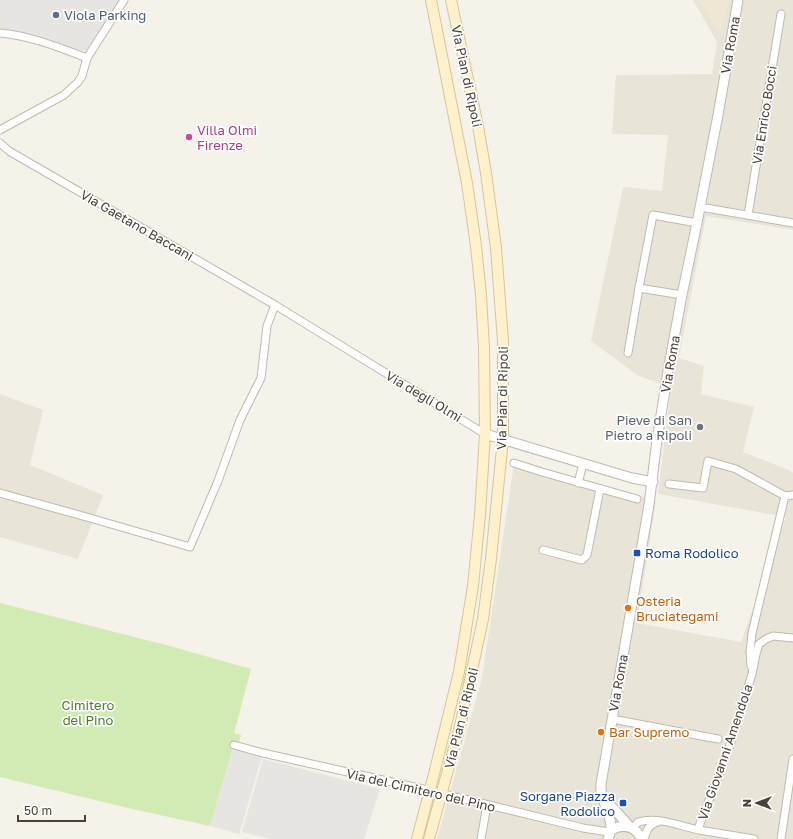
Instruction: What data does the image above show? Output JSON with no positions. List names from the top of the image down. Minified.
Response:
{"streets":{"main road":["Via Pian di Ripoli"],"street":["Via Roma","Via Enrico Bocci","Via Gaetano Baccani","Via degli Olmi","Via Giovanni Amendola","Via del Cimitero del Pino"]},"crossings":[["Via Roma","Via degli Olmi"],["Via Roma","Via del Cimitero del Pino"],["Via Pian di Ripoli","Via degli Olmi"],["Via Pian di Ripoli","Via del Cimitero del Pino"],["Via Gaetano Baccani","Via degli Olmi"]],"parks":["Cimitero del Pino"],"places":{"other":["Viola Parking","Villa Olmi Firenze","Pieve di San Pietro a Ripoli","Osteria Bruciategami","Bar Supremo"],"transit":["Roma Rodolico","Sorgane Piazza Rodolico"]},"scale_bar":"50 m","north":"left"}
